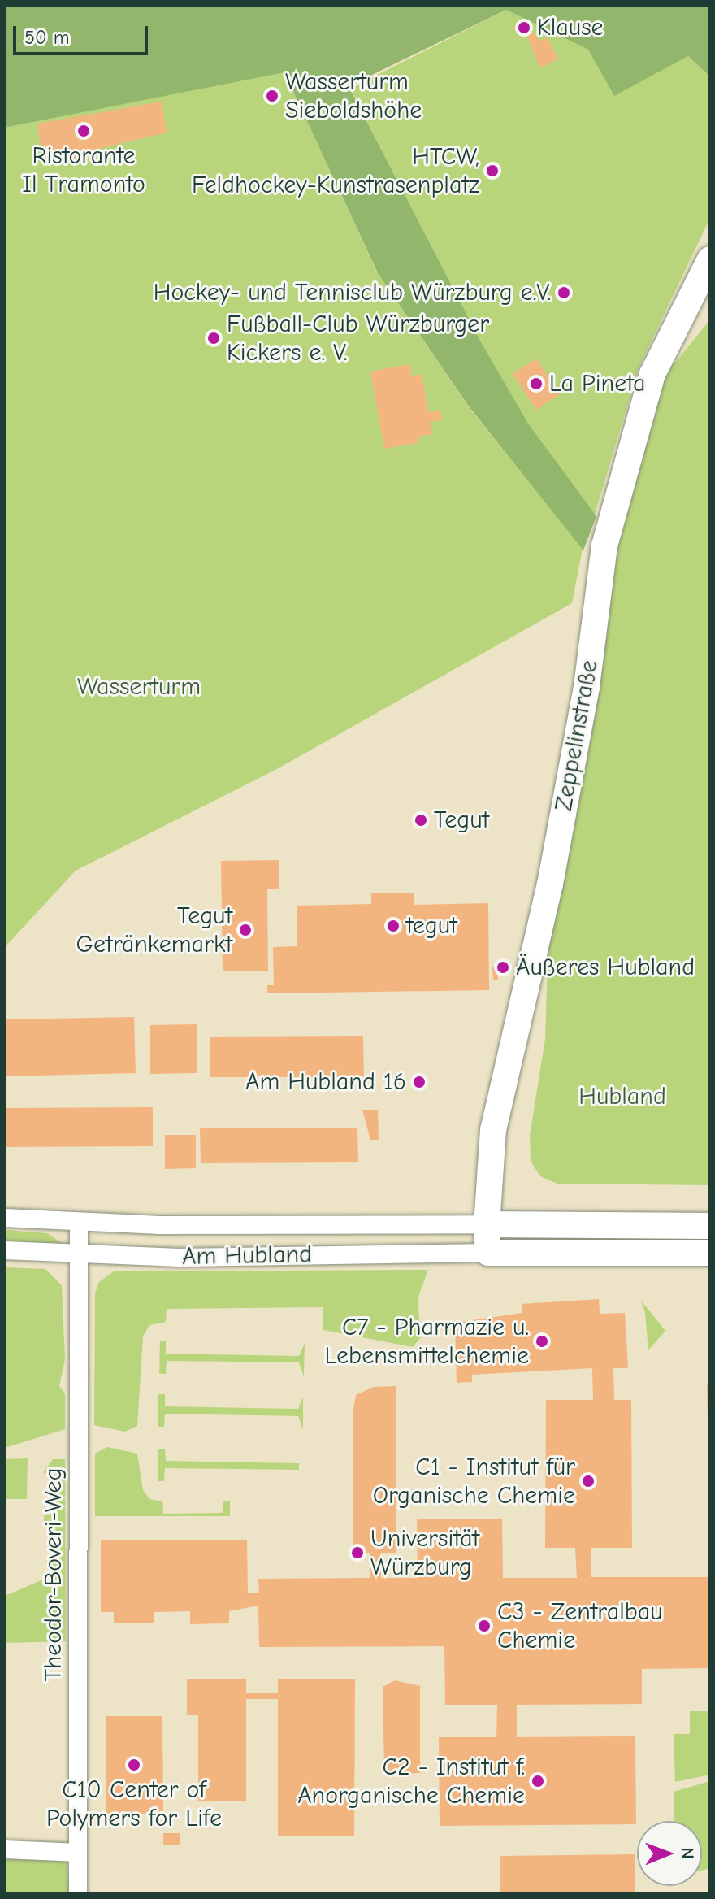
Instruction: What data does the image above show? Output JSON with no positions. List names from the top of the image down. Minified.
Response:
{"streets":{"street":["Zeppelinstraße","Am Hubland","Theodor-Boveri-Weg"]},"crossings":[["Zeppelinstraße","Am Hubland"],["Am Hubland","Theodor-Boveri-Weg"]],"parks":["Wasserturm","Hubland"],"places":["Klause","Wasserturm Sieboldshöhe","Ristorante Il Tramonto","HTCW, Feldhockey-Kunstrasenplatz","Hockey- und Tennisclub Würzburg e.V.","Fußball-Club Würzburger Kickers e. V.","La Pineta","Tegut","tegut","Tegut Getränkemarkt","Äußeres Hubland","Am Hubland 16","C7 - Pharmazie u. Lebensmittelchemie","C1 - Institut für Organische Chemie","Universität Würzburg","C3 - Zentralbau Chemie","C10 Center of Polymers for Life","C2 - Institut f. Anorganische Chemie"],"scale_bar":"50 m","north":"right"}
